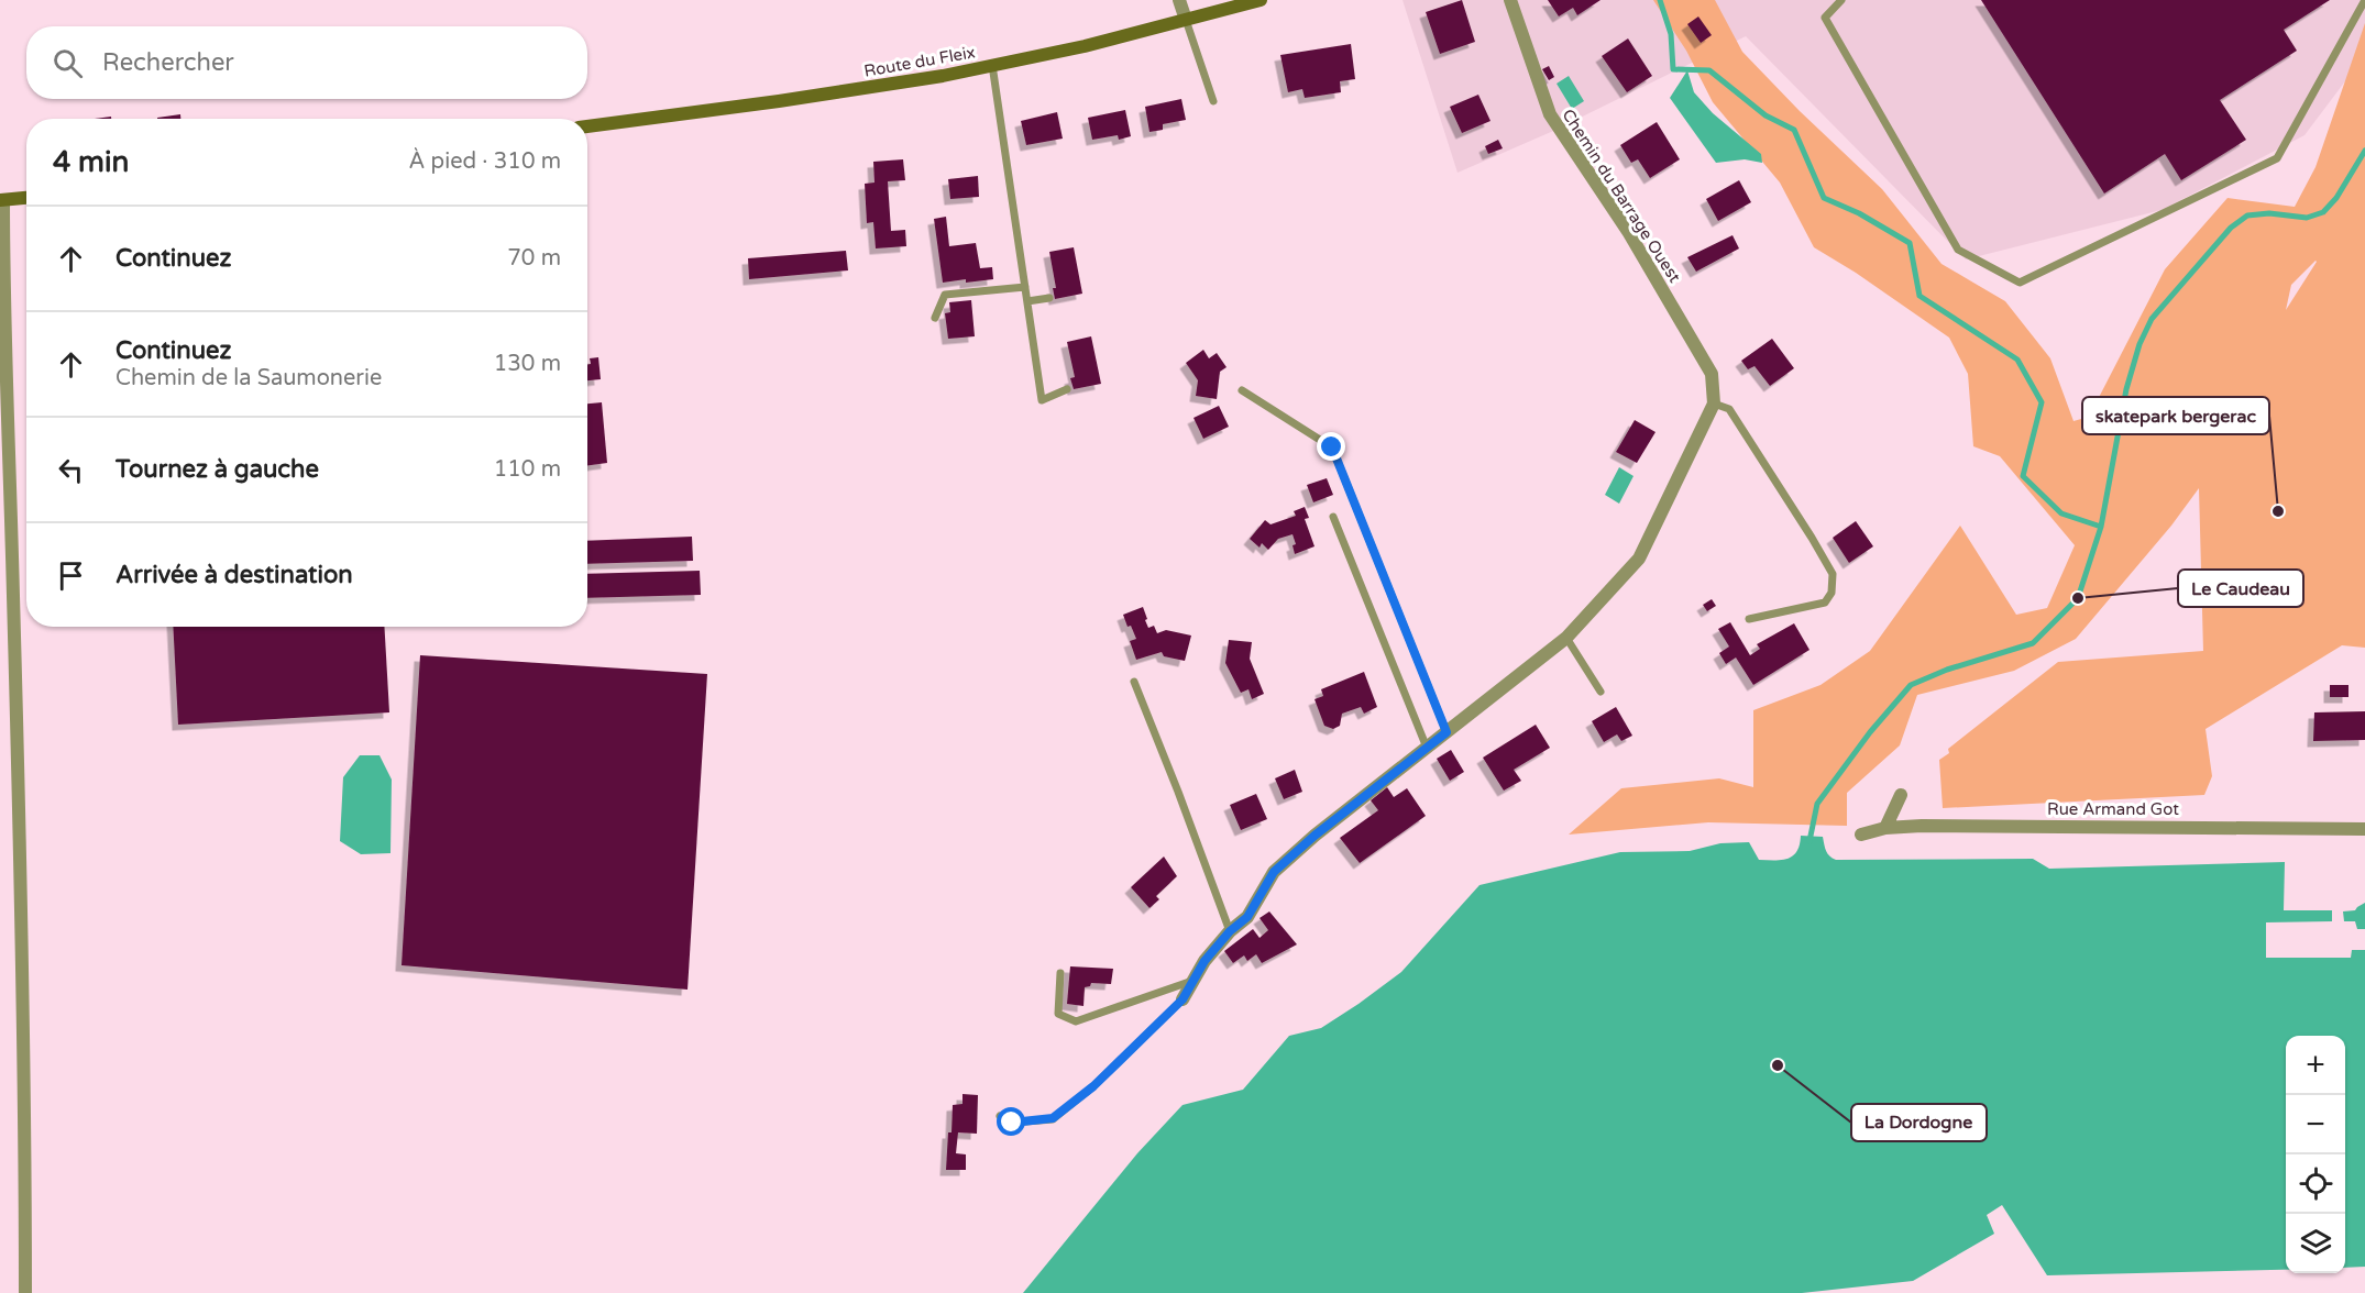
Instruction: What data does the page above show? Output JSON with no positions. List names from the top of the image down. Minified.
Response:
{"streets":{"main road":["Route du Fleix"],"street":["Chemin du Barrage Ouest","Rue Armand Got"]},"places":["skatepark bergerac","Le Caudeau","La Dordogne"],"page":{"search":"Rechercher","heading":["4 min","À pied · 310 m"],"list":[["Continuez","70 m"],["Continuez","Chemin de la Saumonerie","130 m"],["Tournez à gauche","110 m"],"Arrivée à destination"],"map_buttons":["+","−"]}}
